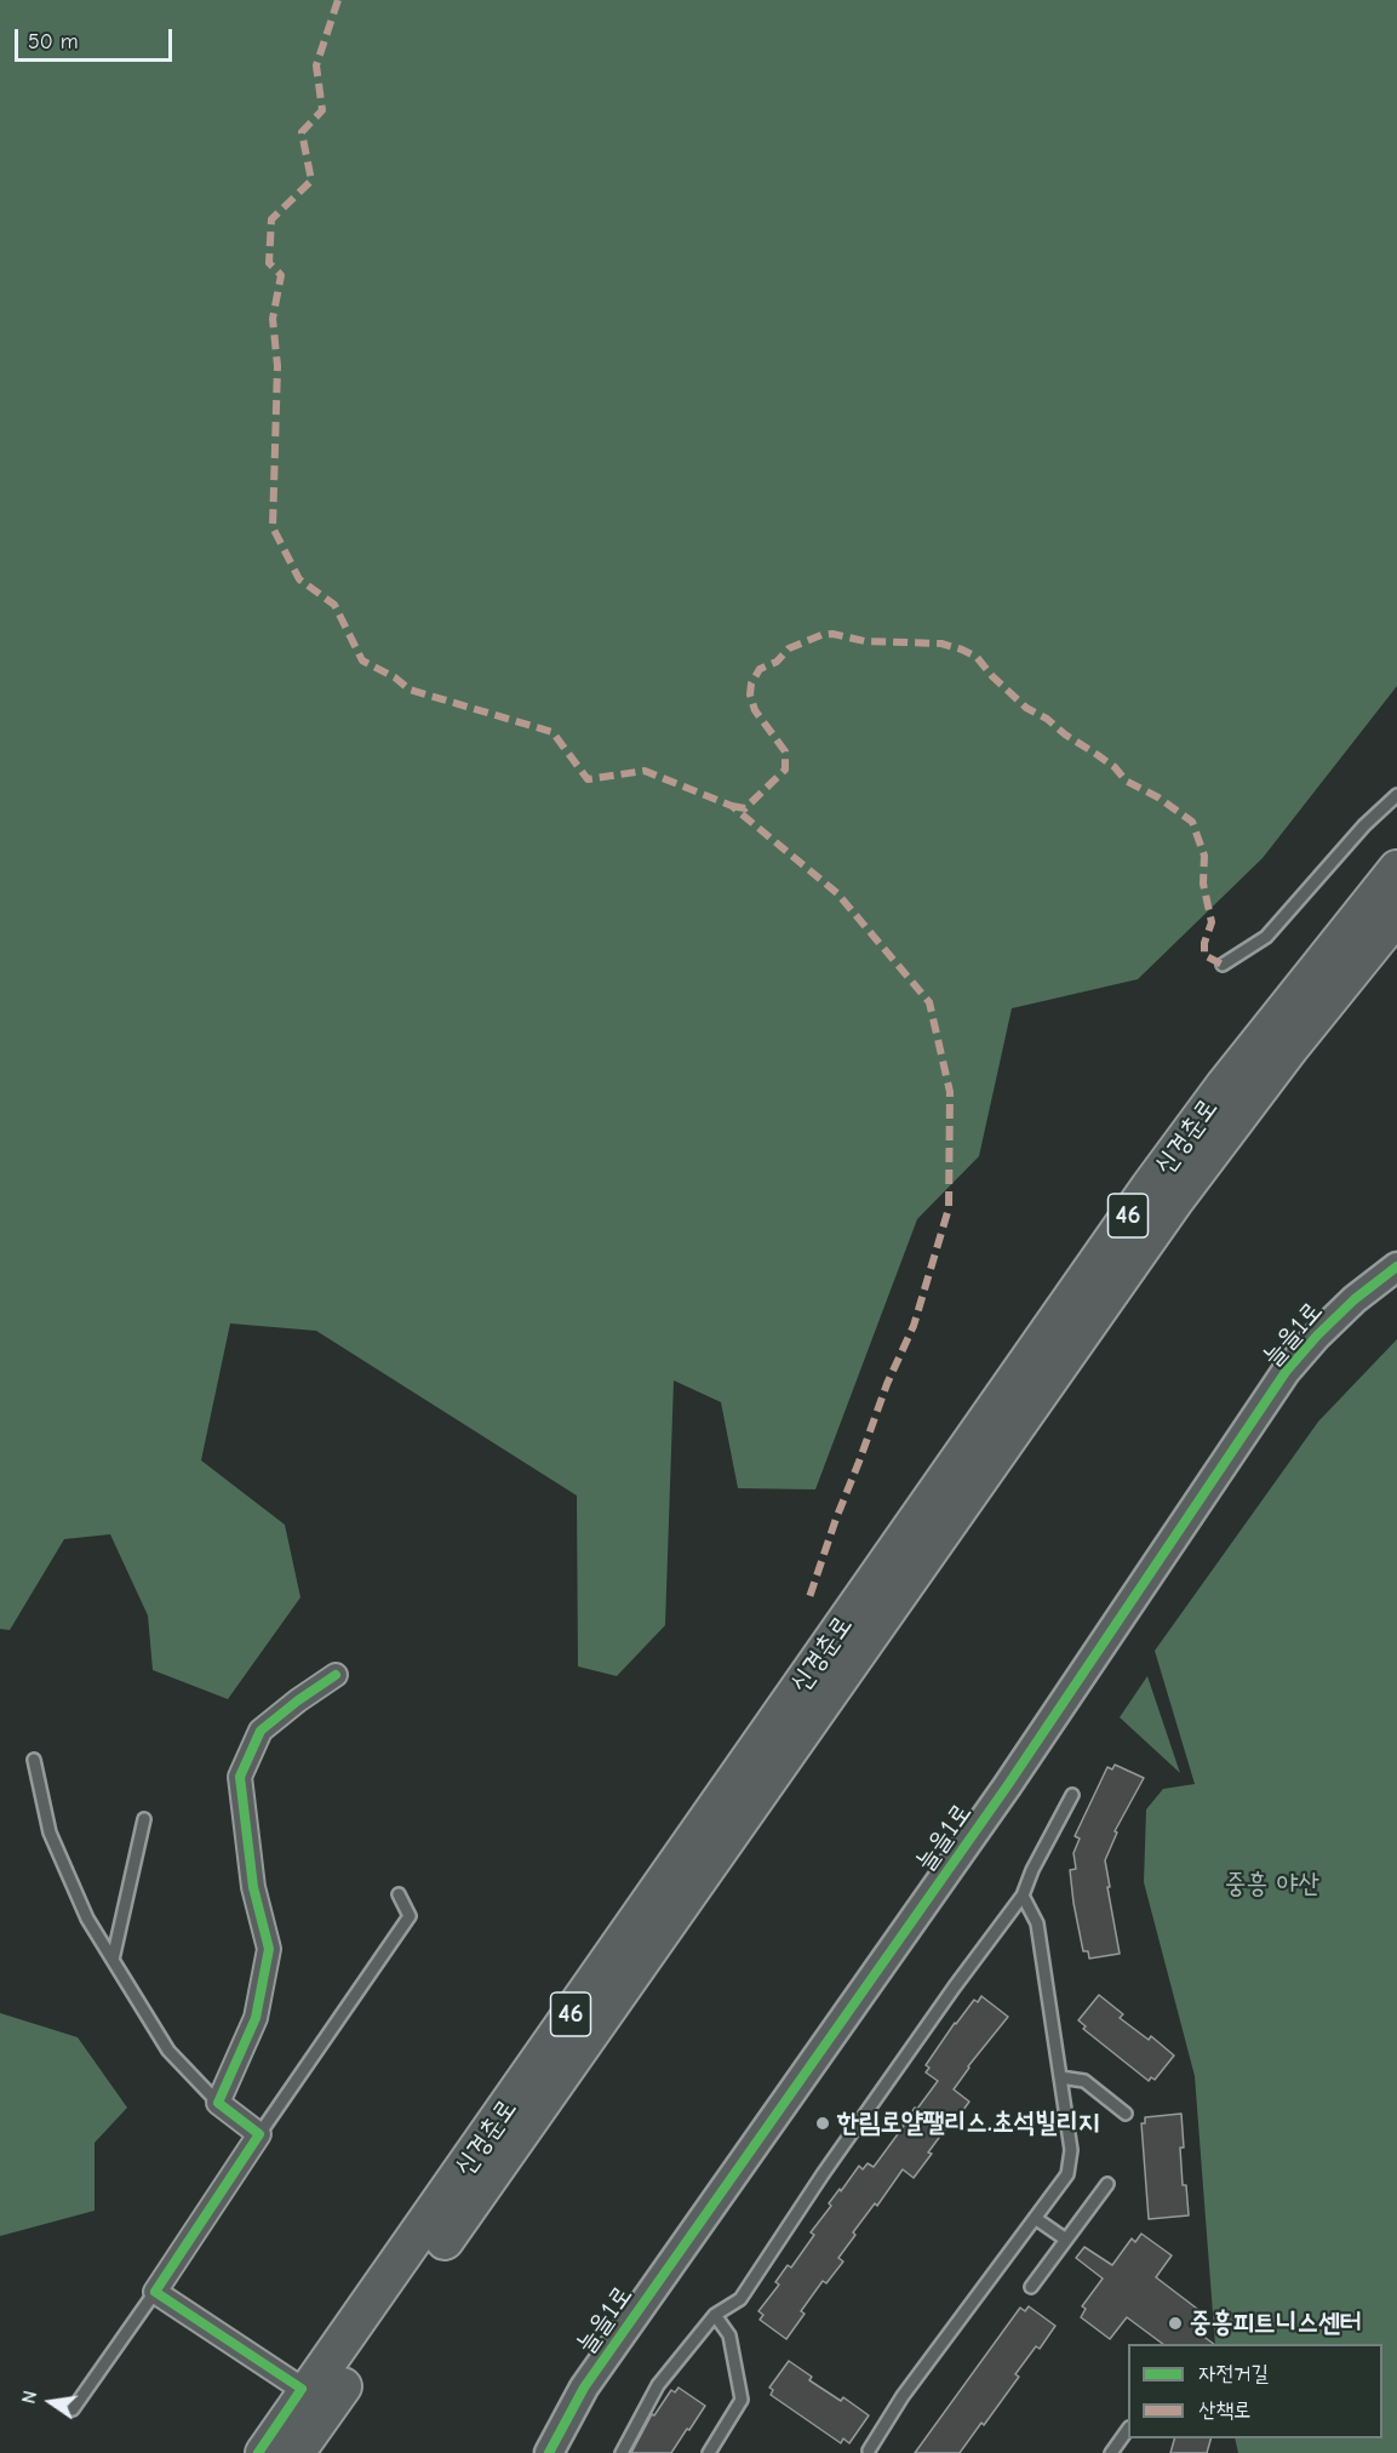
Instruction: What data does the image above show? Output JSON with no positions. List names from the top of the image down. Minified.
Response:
{"streets":{"highway":["신경춘로","46"],"street":["늘을1로"]},"parks":["중흥 야산"],"places":["한림로얄팰리스.초석빌리지","중흥피트니스센터"],"legend":["자전거길","산책로"],"scale_bar":"50 m","north":"left"}
